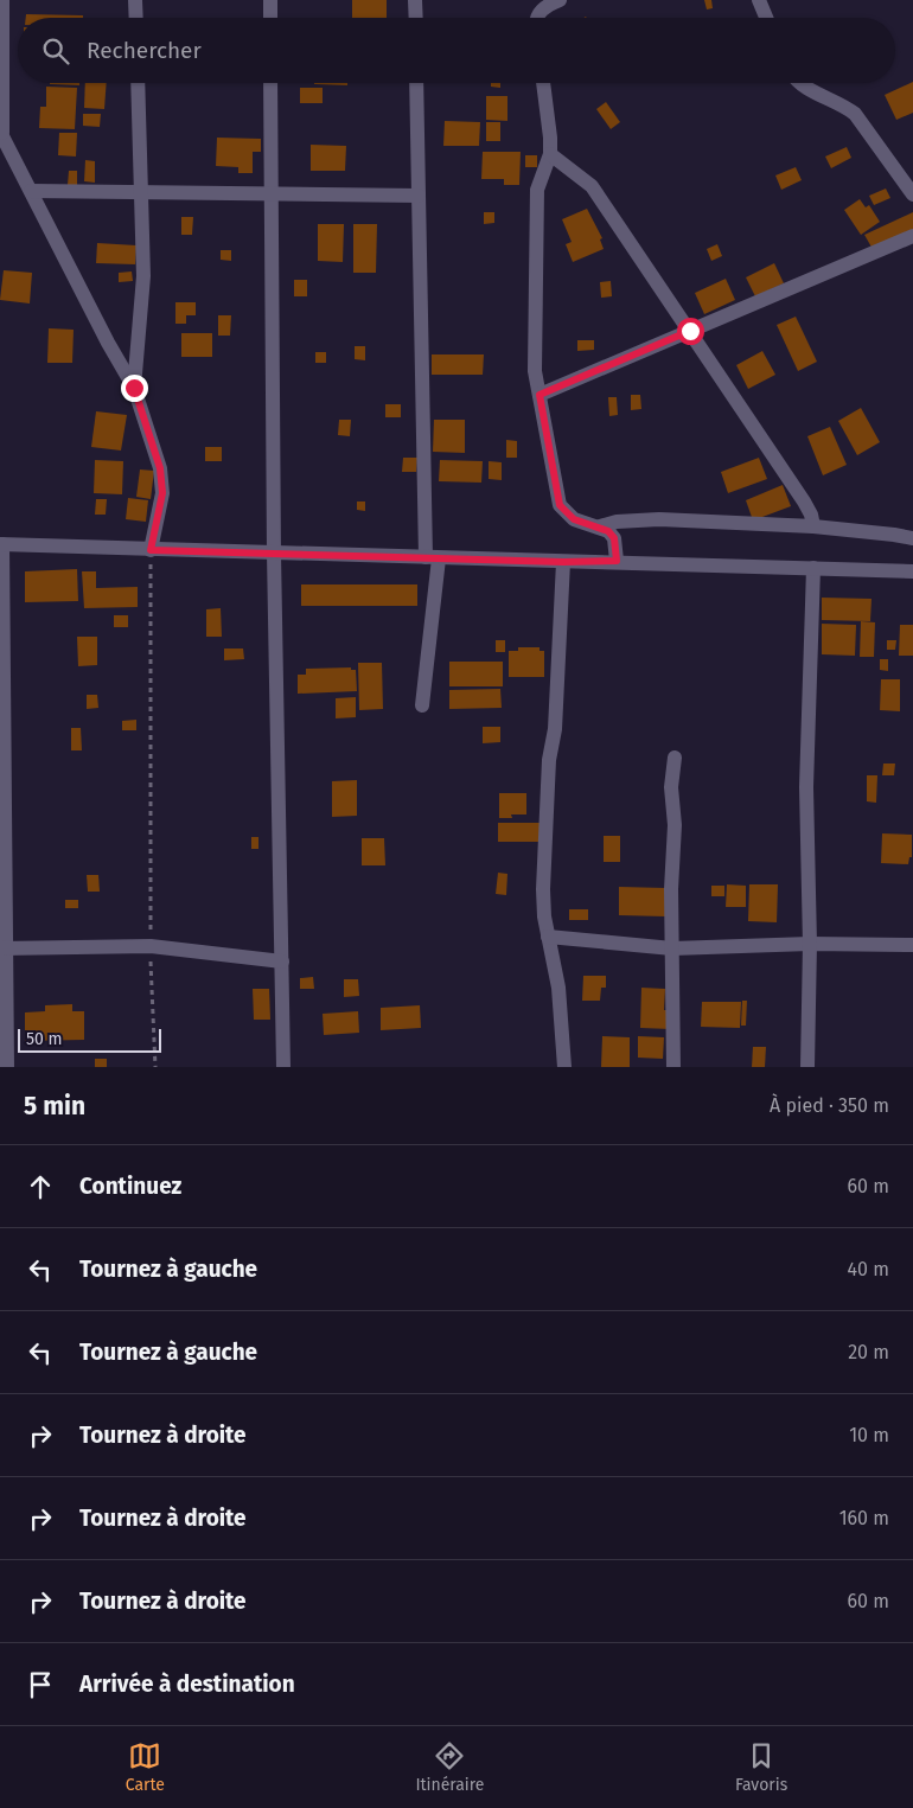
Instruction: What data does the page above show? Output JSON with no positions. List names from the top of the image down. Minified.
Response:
{"scale_bar":"50 m","page":{"search":"Rechercher","scale":"50 m","heading":["5 min","À pied · 350 m"],"list":[["Continuez","60 m"],["Tournez à gauche","40 m"],["Tournez à gauche","20 m"],["Tournez à droite","10 m"],["Tournez à droite","160 m"],["Tournez à droite","60 m"],"Arrivée à destination"],"nav":["Carte","Itinéraire","Favoris"]}}
